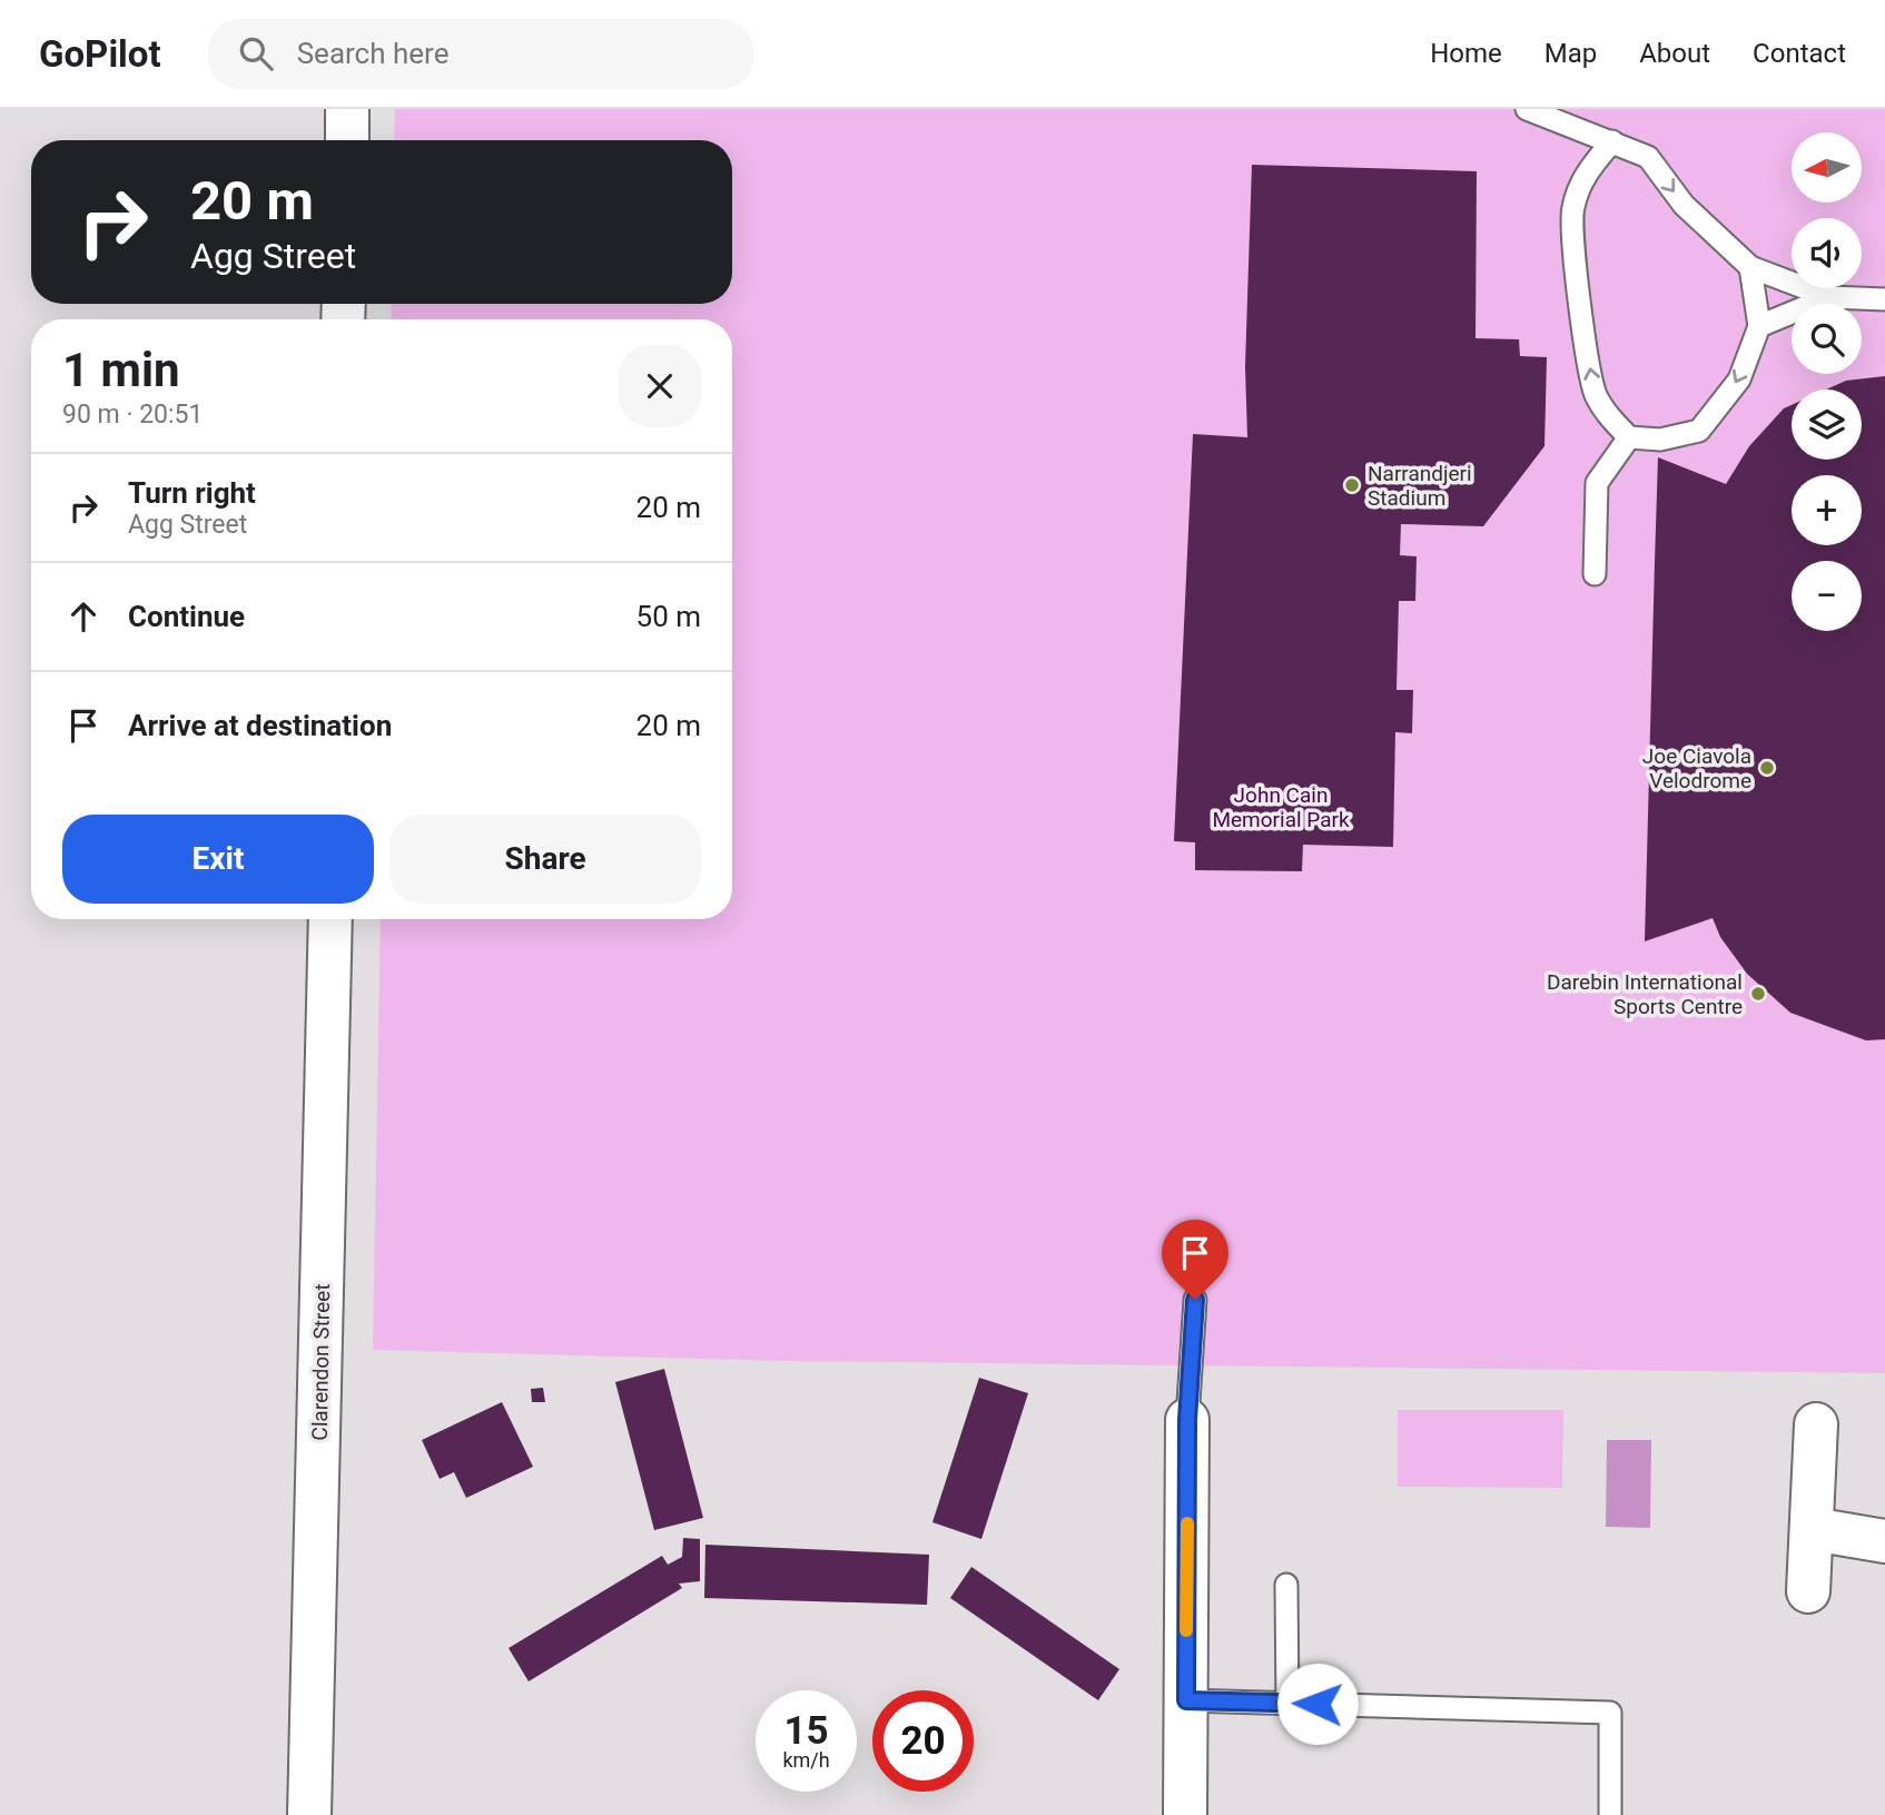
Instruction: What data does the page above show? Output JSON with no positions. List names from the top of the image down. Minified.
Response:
{"streets":{"street":["Clarendon Street"]},"parks":["John Cain Memorial Park"],"places":["Narrandjeri Stadium","Joe Ciavola Velodrome","Darebin International Sports Centre"],"north":"left","page":{"header":"GoPilot","search":"Search here","nav":["Home","Map","About","Contact"],"map_buttons":["+","−"],"turn":["20 m","Agg Street"],"heading":["1 min","90 m · 20:51"],"list":[{"name":"Turn right","note":"Agg Street","value":"20 m"},{"name":"Continue","value":"50 m"},{"name":"Arrive at destination","value":"20 m"}],"buttons":["Exit","Share"],"speed":"15 km/h","limit":"20"}}
